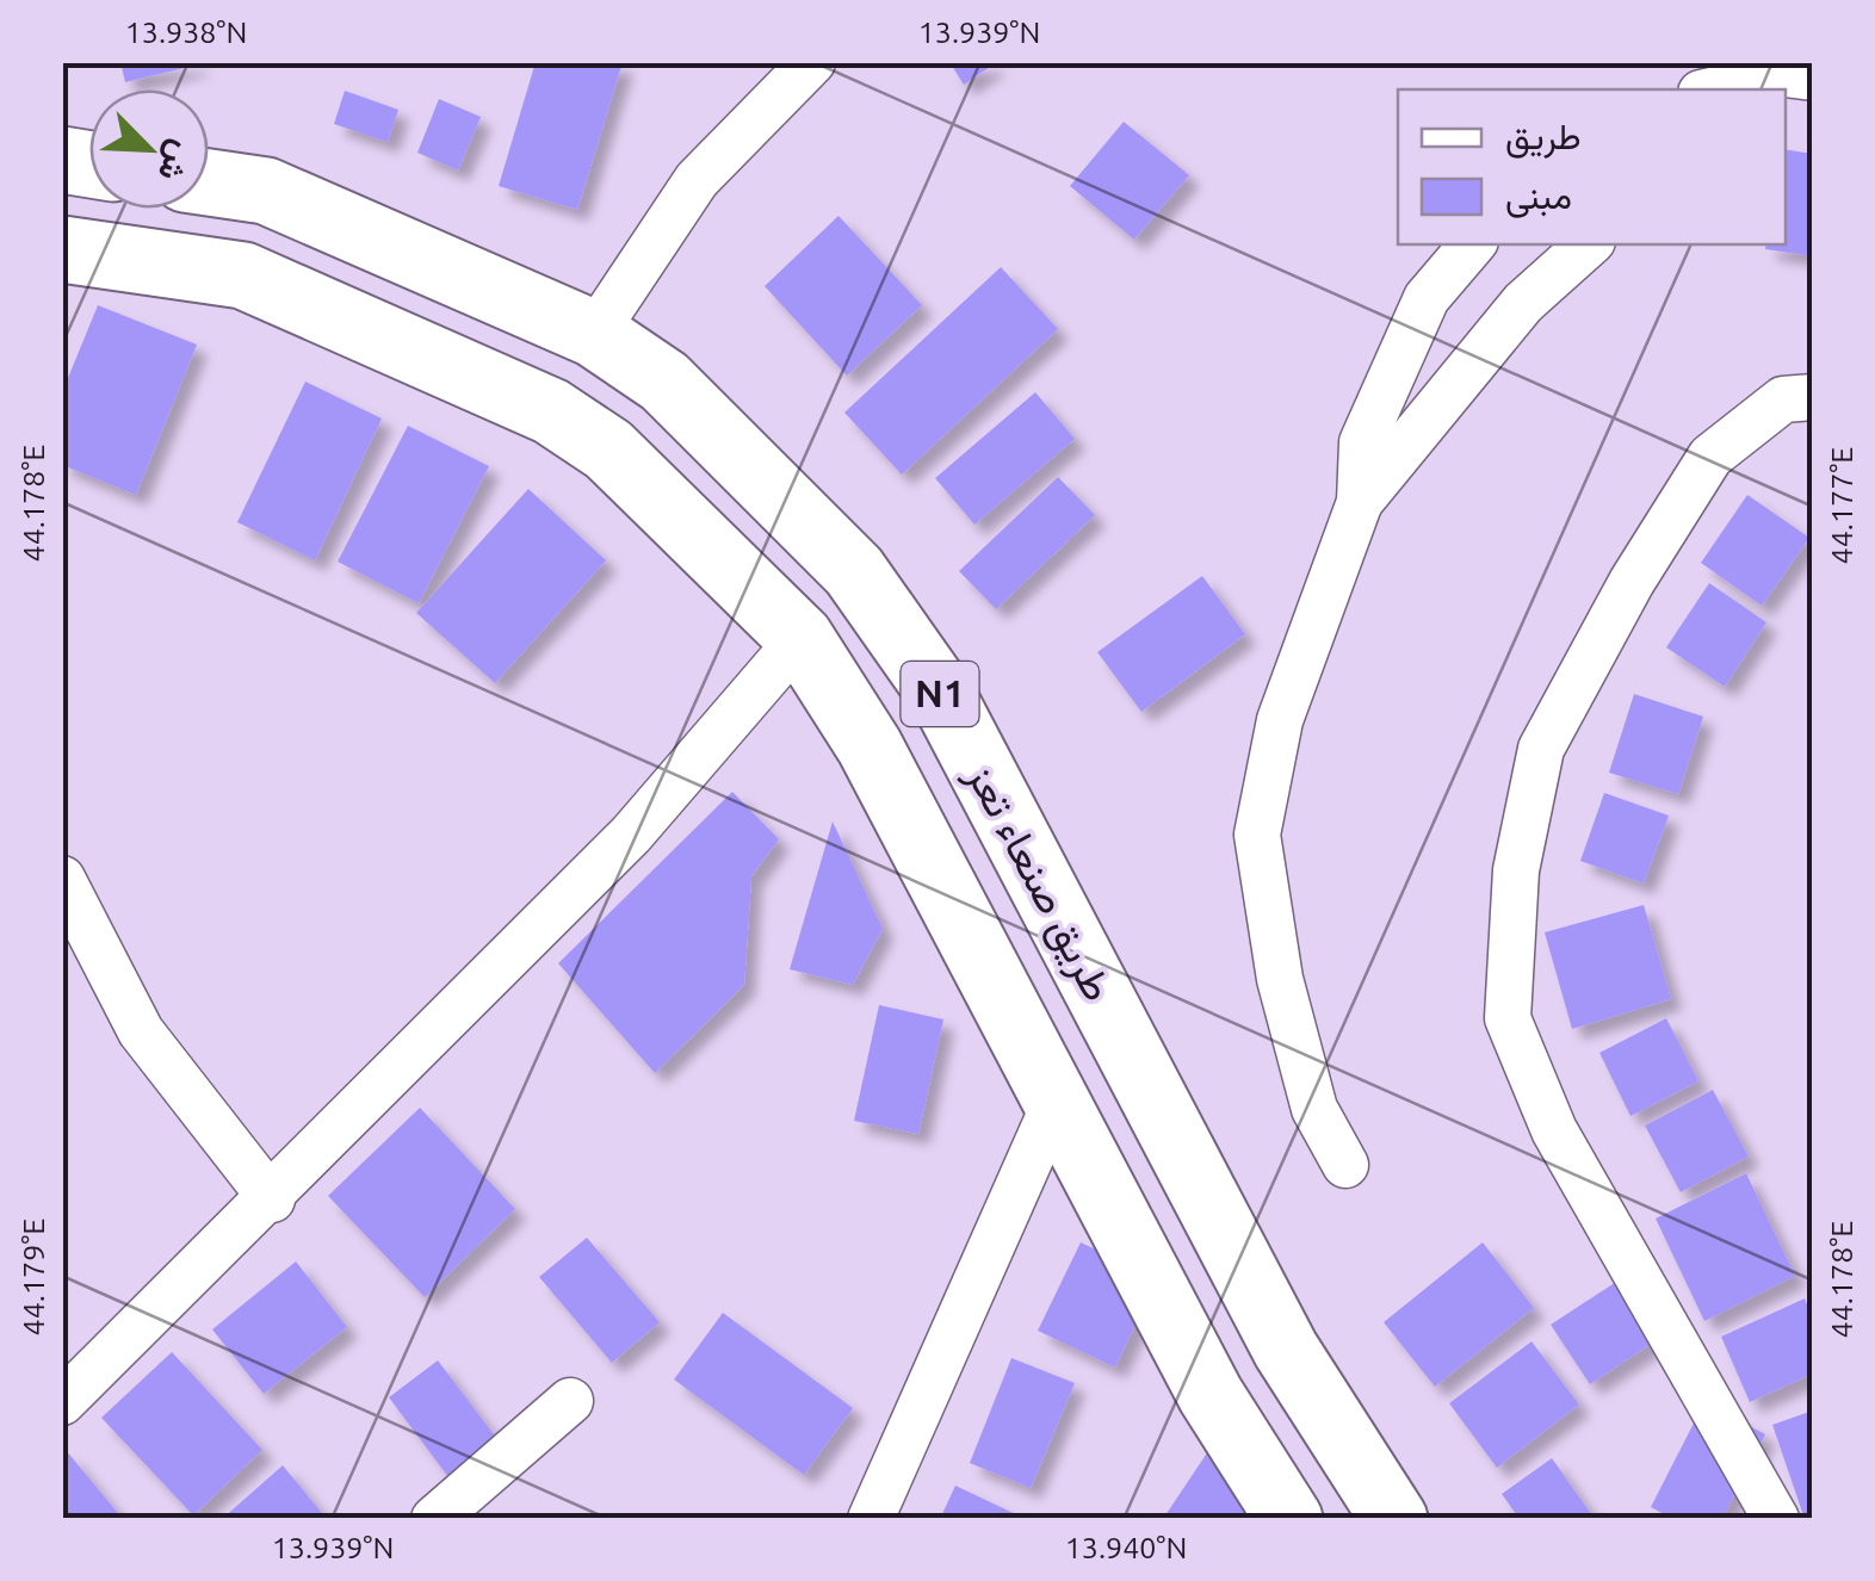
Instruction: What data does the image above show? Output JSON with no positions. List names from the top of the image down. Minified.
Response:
{"streets":{"highway":["N1","طريق صنعاء تعز"]},"legend":["طريق","مبنى"],"north":"bottom right","coordinates":["13.938°N","13.939°N","44.178°E","44.177°E","44.179°E","13.940°N"]}
